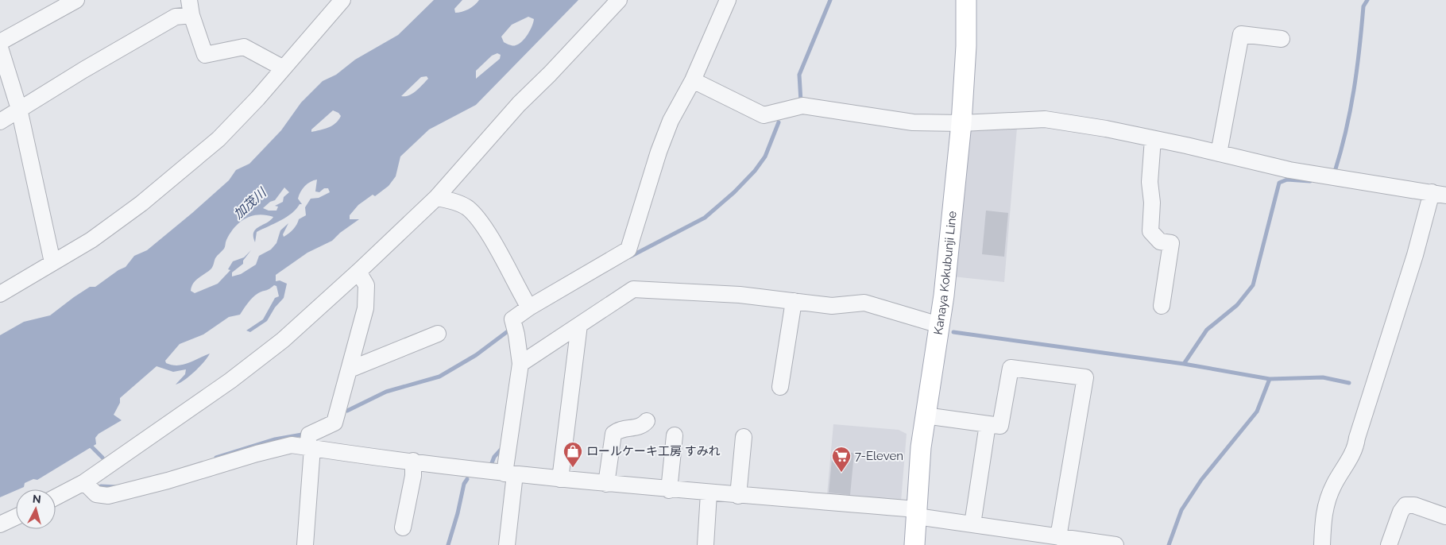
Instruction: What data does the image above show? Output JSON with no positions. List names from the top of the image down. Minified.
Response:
{"streets":{"main road":["Kanaya Kokubunji Line"]},"water":["加茂川"],"places":{"shop":["ロールケーキ工房 すみれ"],"supermarket":["7-Eleven"]},"north":"top"}
